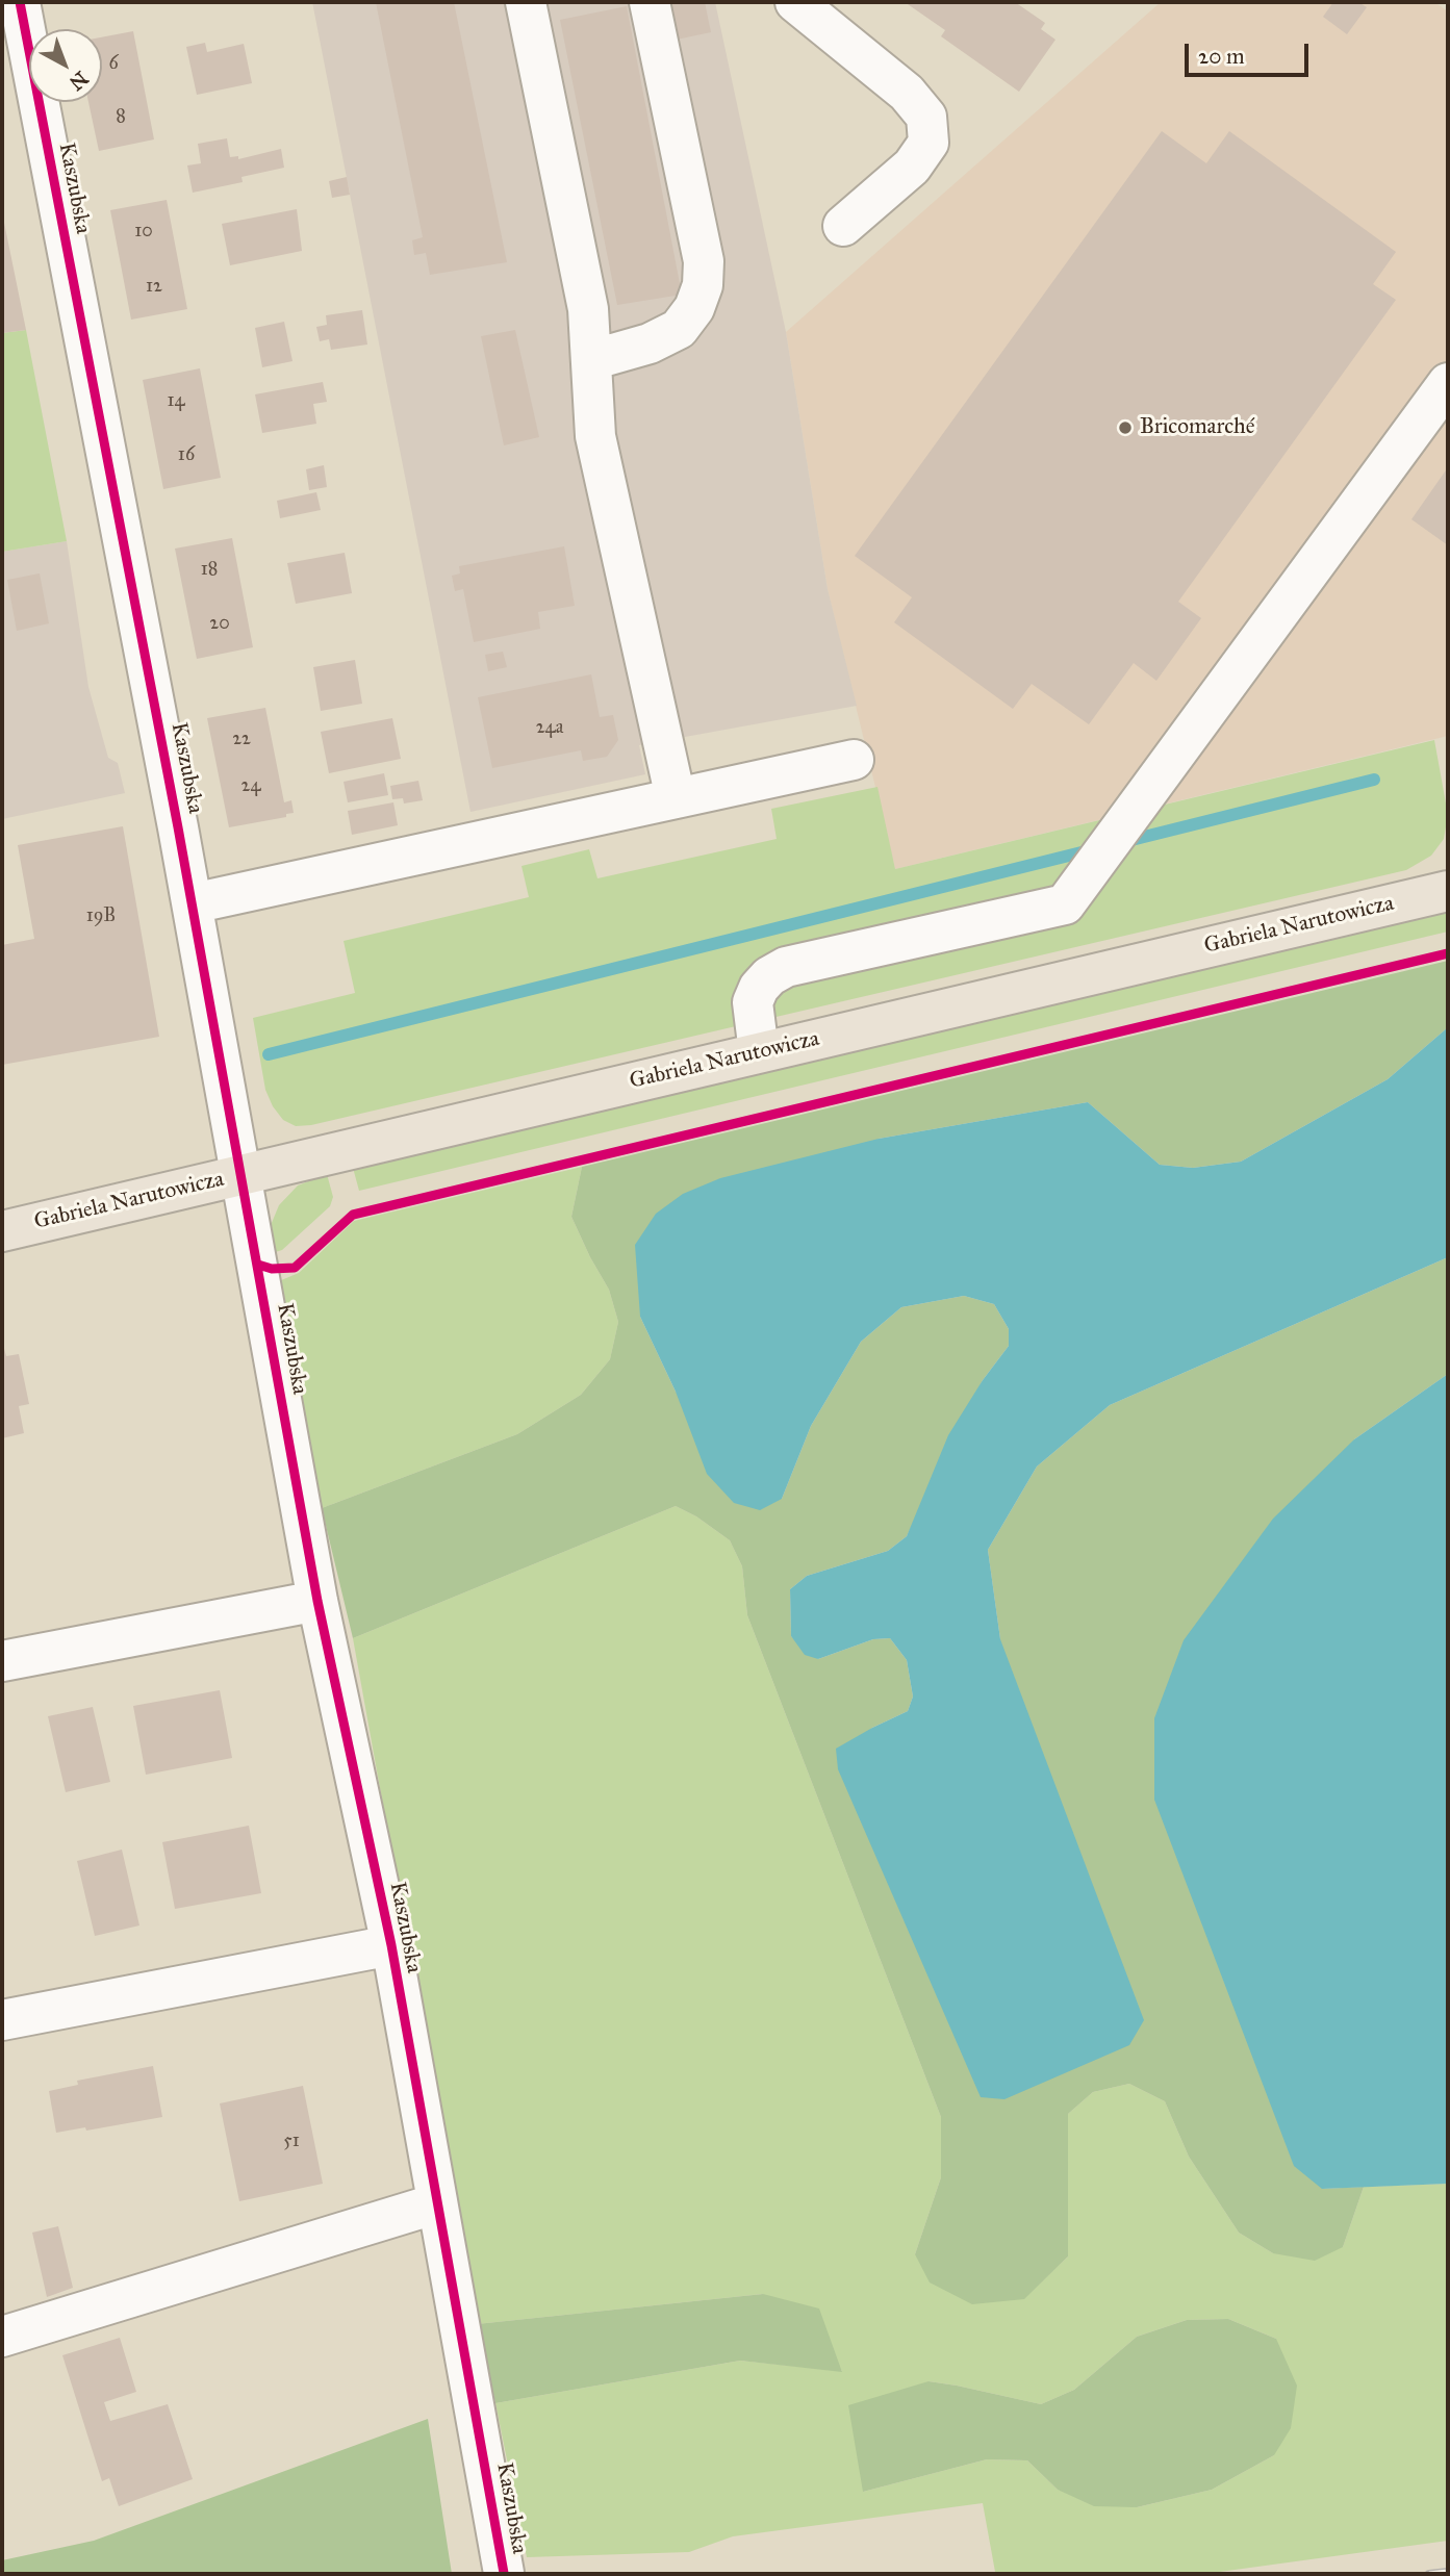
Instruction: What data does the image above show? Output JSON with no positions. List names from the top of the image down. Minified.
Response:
{"streets":{"main road":["Gabriela Narutowicza"],"street":["Kaszubska"]},"crossings":[["Kaszubska","Gabriela Narutowicza"]],"places":["Bricomarché"],"house_numbers":["6","8","10","12","14","16","18","20","24a","22","24","19B","51"],"scale_bar":"20 m","north":"bottom right"}
